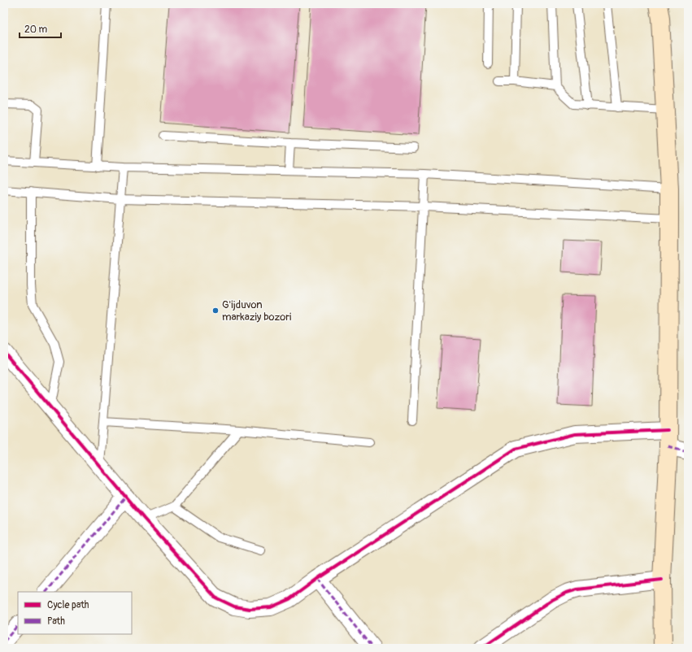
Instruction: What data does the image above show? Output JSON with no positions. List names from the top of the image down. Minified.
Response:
{"places":["G'ijduvon markaziy bozori"],"legend":["Cycle path","Path"],"scale_bar":"20 m"}
